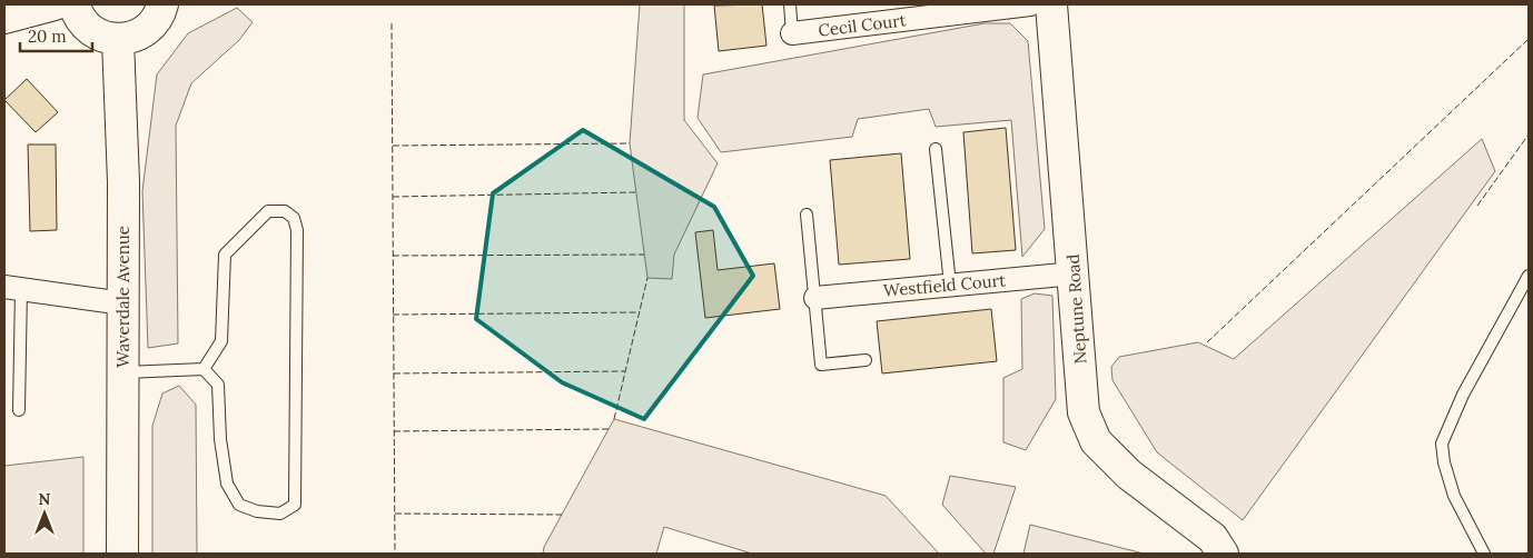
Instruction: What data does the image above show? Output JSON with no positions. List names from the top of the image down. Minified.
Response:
{"streets":{"main road":["Waverdale Avenue","Neptune Road"],"street":["Cecil Court","Westfield Court"]},"crossings":[["Westfield Court","Neptune Road"]],"scale_bar":"20 m","north":"top"}
